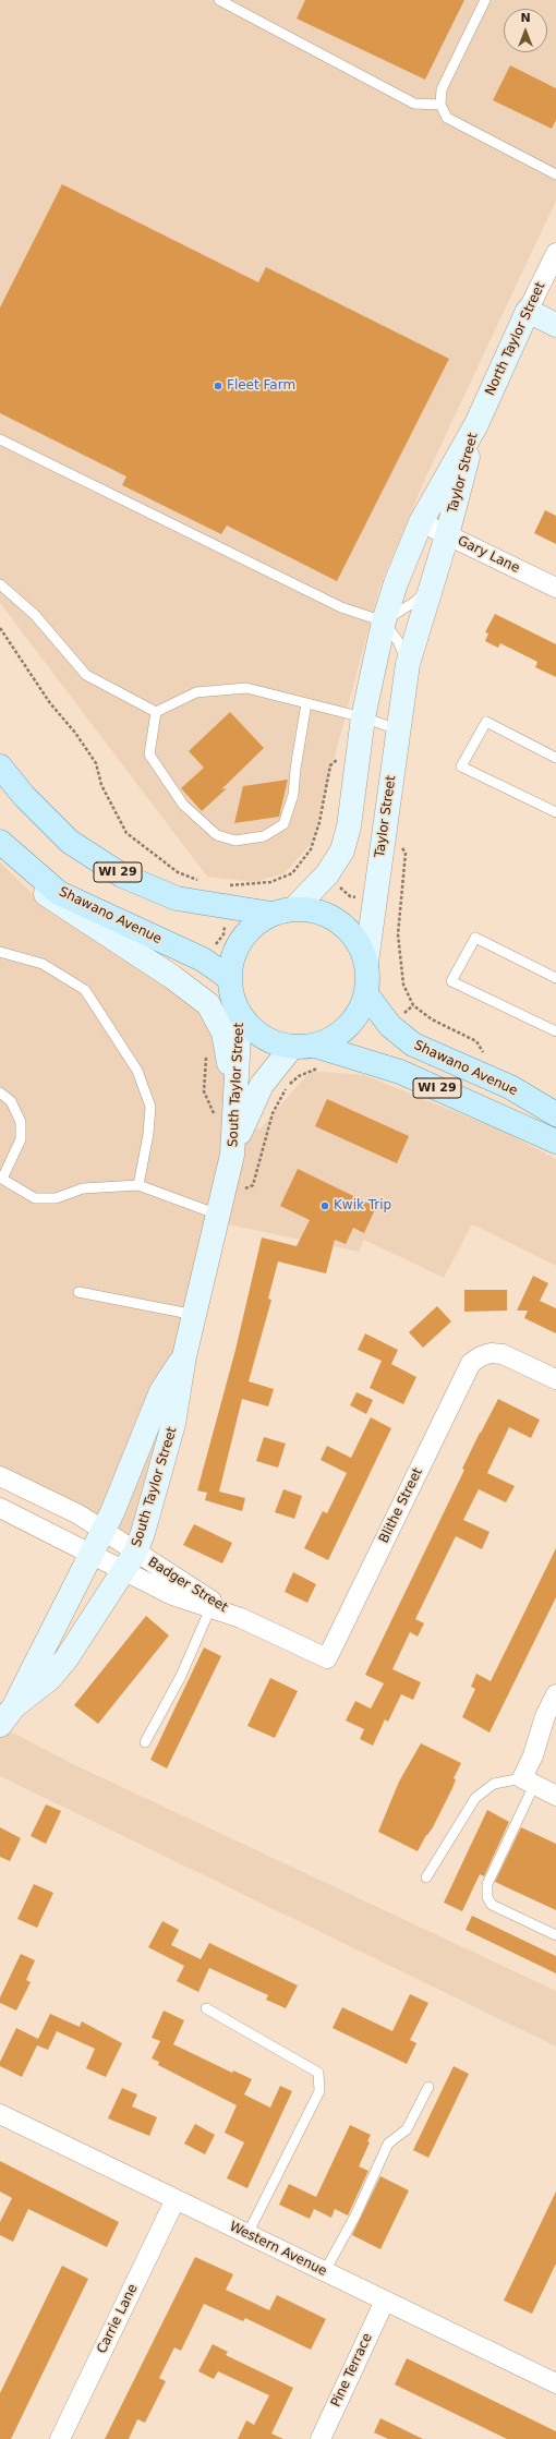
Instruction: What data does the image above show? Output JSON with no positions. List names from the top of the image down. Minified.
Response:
{"streets":{"main road":["WI 29","Shawano Avenue"],"street":["North Taylor Street","Taylor Street","Gary Lane","South Taylor Street","Blithe Street","Badger Street","Western Avenue","Carrie Lane","Pine Terrace"]},"crossings":[["North Taylor Street","Taylor Street"],["Taylor Street","Gary Lane"],["Taylor Street","WI 29"],["Taylor Street","Shawano Avenue"],["Taylor Street","South Taylor Street"],["WI 29","Shawano Avenue"],["WI 29","South Taylor Street"],["Shawano Avenue","South Taylor Street"],["South Taylor Street","Badger Street"],["Blithe Street","Badger Street"],["Western Avenue","Carrie Lane"],["Western Avenue","Pine Terrace"]],"places":["Fleet Farm","Kwik Trip"],"north":"top"}
